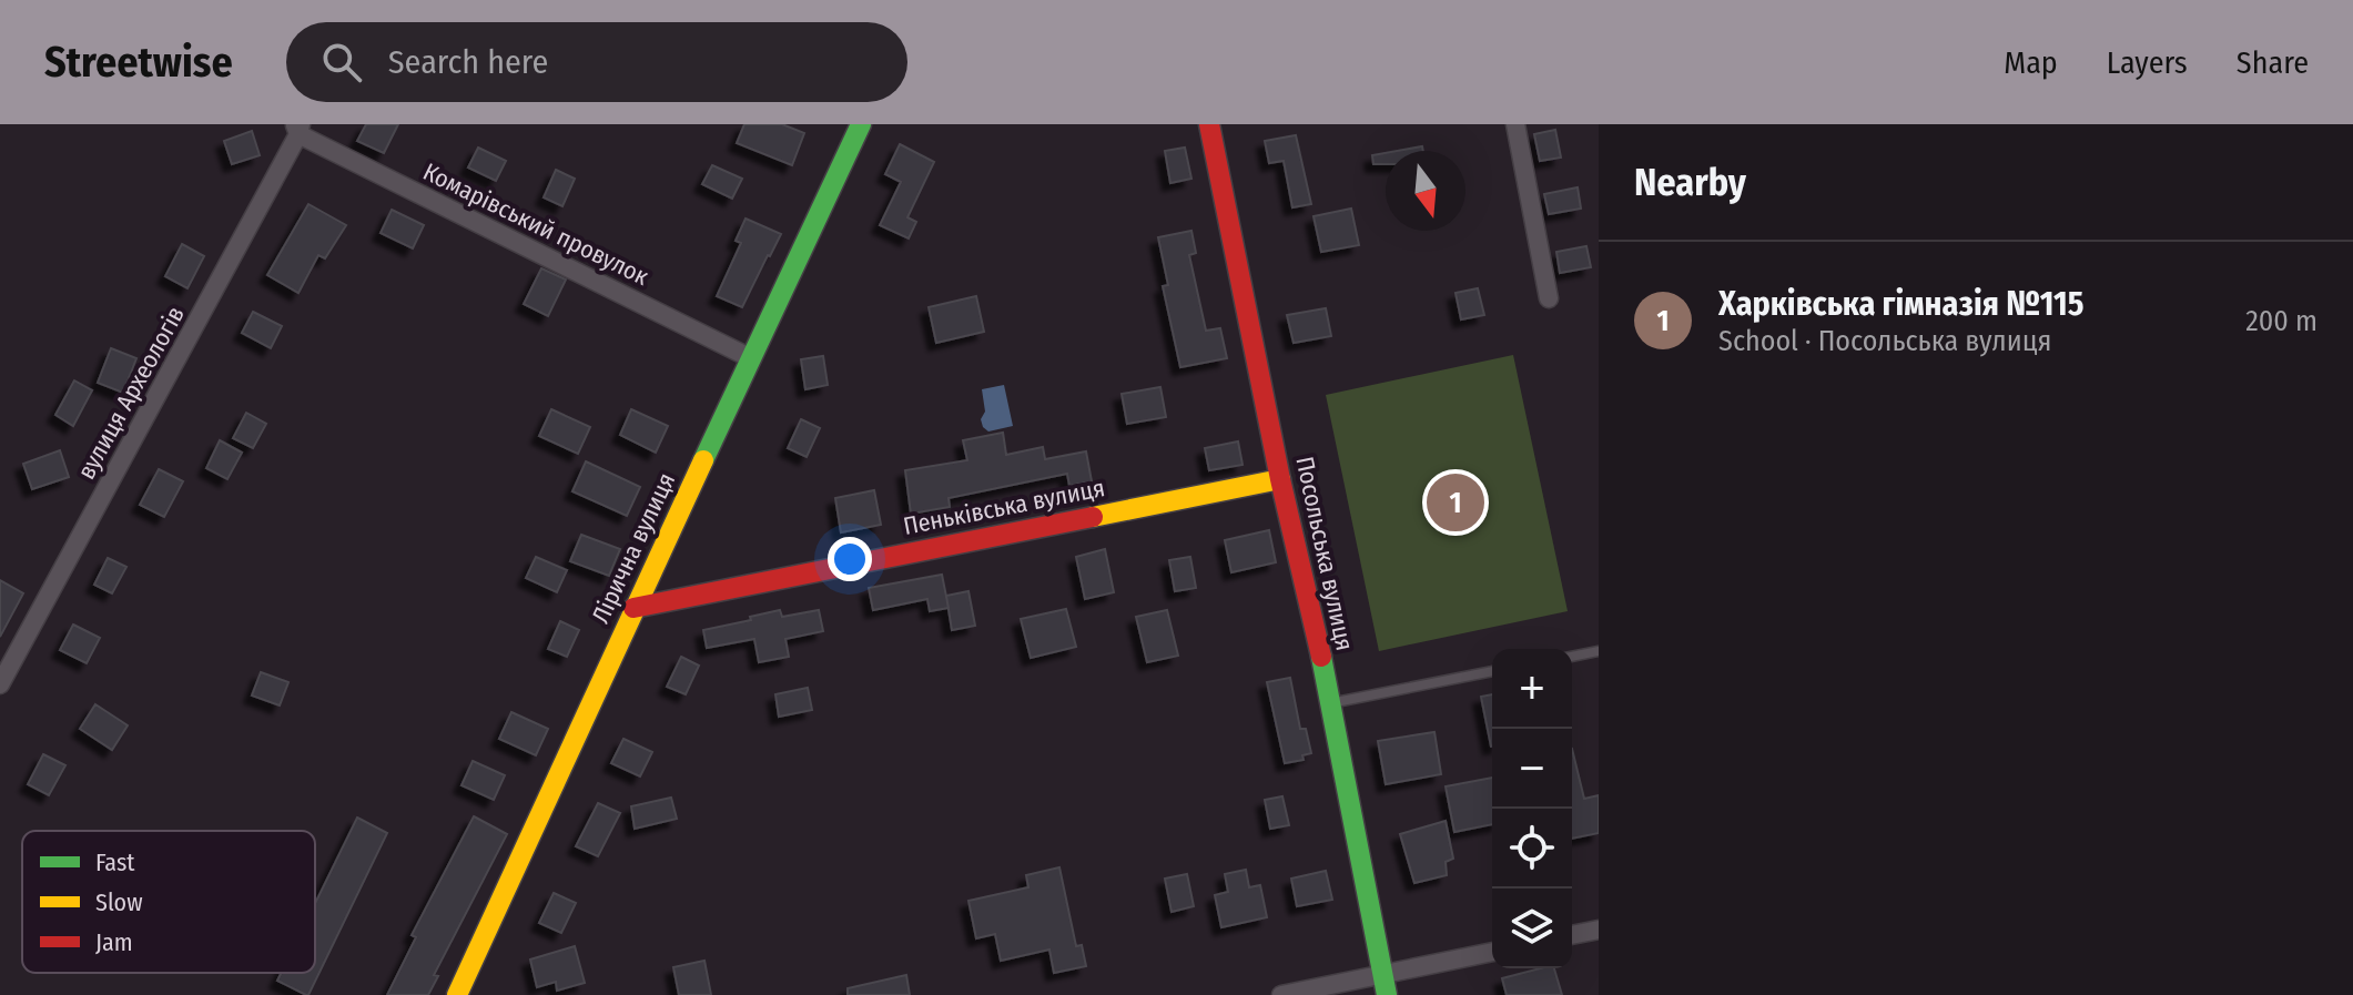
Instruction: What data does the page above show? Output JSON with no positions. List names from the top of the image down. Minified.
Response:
{"streets":{"street":["Комарівський провулок","вулиця Археологів","Пеньківська вулиця","Лірична вулиця","Посольська вулиця"]},"crossings":[["Комарівський провулок","вулиця Археологів"],["Комарівський провулок","Лірична вулиця"],["Пеньківська вулиця","Лірична вулиця"],["Пеньківська вулиця","Посольська вулиця"]],"legend":["Fast","Slow","Jam"],"north":"bottom","page":{"header":"Streetwise","search":"Search here","nav":["Map","Layers","Share"],"heading":"Nearby","list":[{"mark":"1","name":"Харківська гімназія №115","note":"School · Посольська вулиця","value":"200 m"}],"pins":"1","map_buttons":["+","−"]}}
